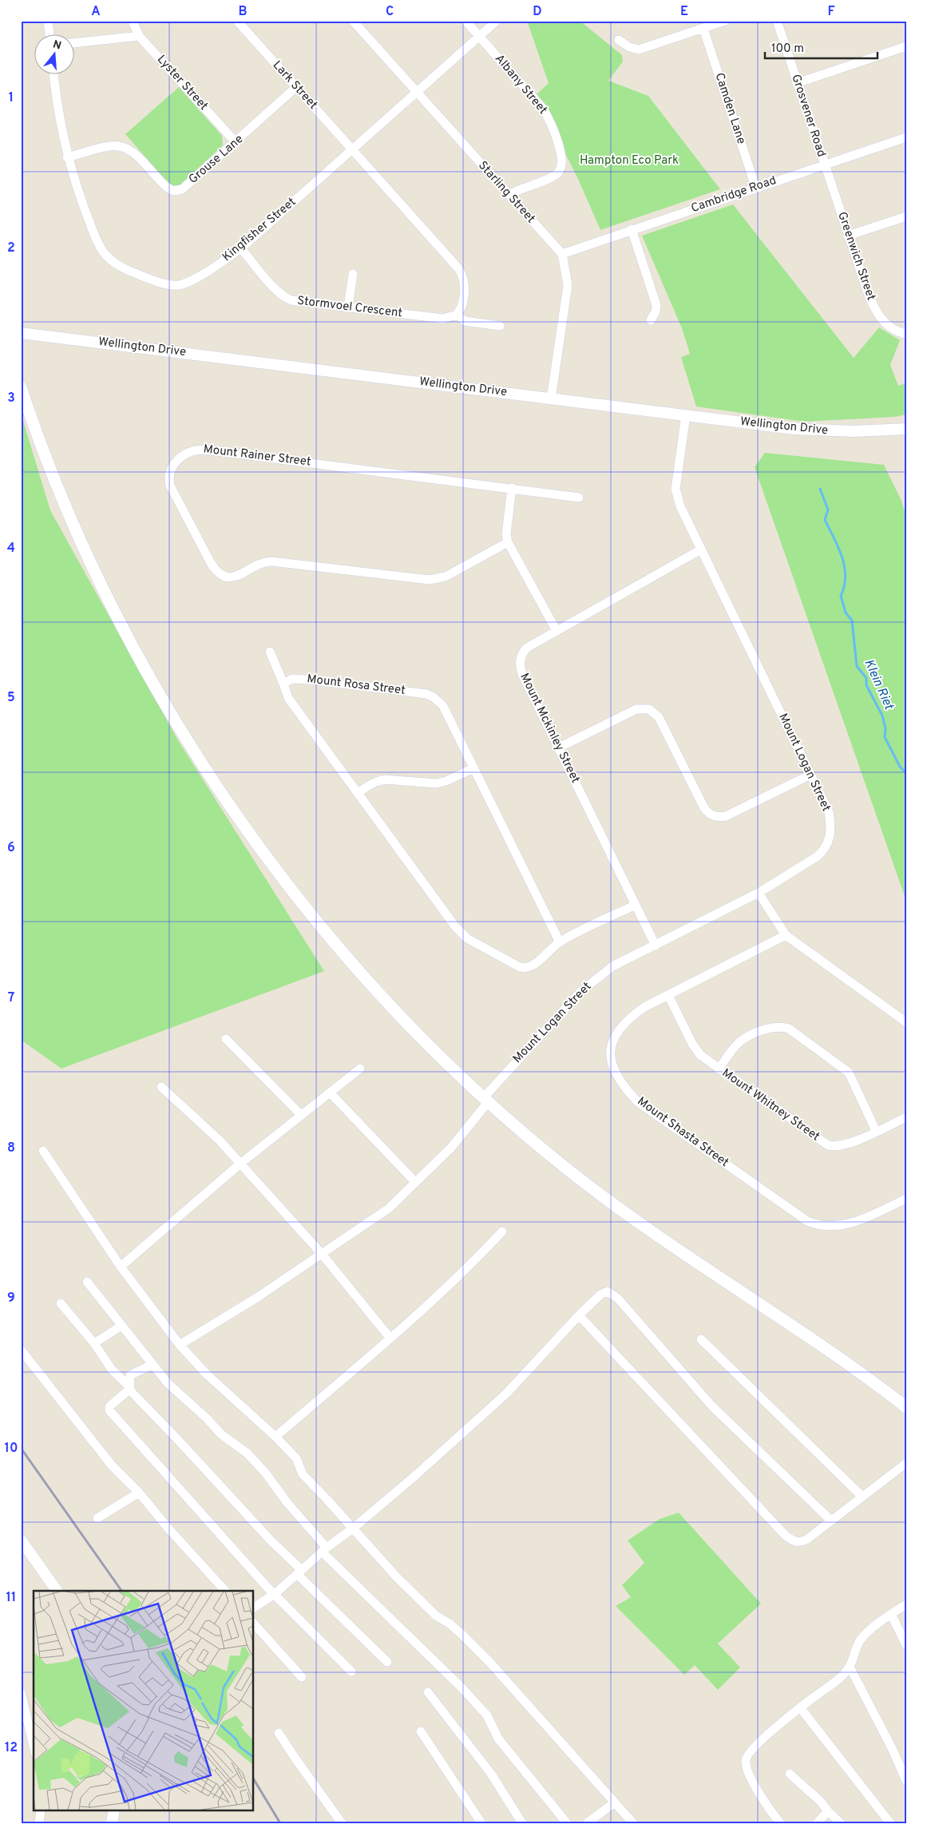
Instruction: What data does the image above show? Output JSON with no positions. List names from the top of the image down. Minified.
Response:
{"streets":{"street":["Lyster Street","Albany Street","Lark Street","Camden Lane","Grosvener Road","Grouse Lane","Starling Street","Cambridge Road","Kingfisher Street","Greenwich Street","Stormvoel Crescent","Wellington Drive","Mount Rainer Street","Mount Rosa Street","Mount Mckinley Street","Mount Logan Street","Mount Whitney Street","Mount Shasta Street"]},"crossings":[["Lyster Street","Grouse Lane"],["Albany Street","Starling Street"],["Albany Street","Kingfisher Street"],["Lark Street","Grouse Lane"],["Lark Street","Kingfisher Street"],["Camden Lane","Cambridge Road"],["Grosvener Road","Cambridge Road"],["Grosvener Road","Greenwich Street"],["Grouse Lane","Kingfisher Street"],["Starling Street","Cambridge Road"],["Starling Street","Kingfisher Street"],["Cambridge Road","Greenwich Street"],["Kingfisher Street","Stormvoel Crescent"],["Wellington Drive","Mount Logan Street"],["Mount Mckinley Street","Mount Logan Street"],["Mount Whitney Street","Mount Shasta Street"]],"water":["Klein Riet"],"parks":["Hampton Eco Park"],"scale_bar":"100 m","north":"top","grid":{"columns":["A","B","C","D","E","F"],"rows":["1","2","3","4","5","6","7","8","9","10","11","12"]}}
